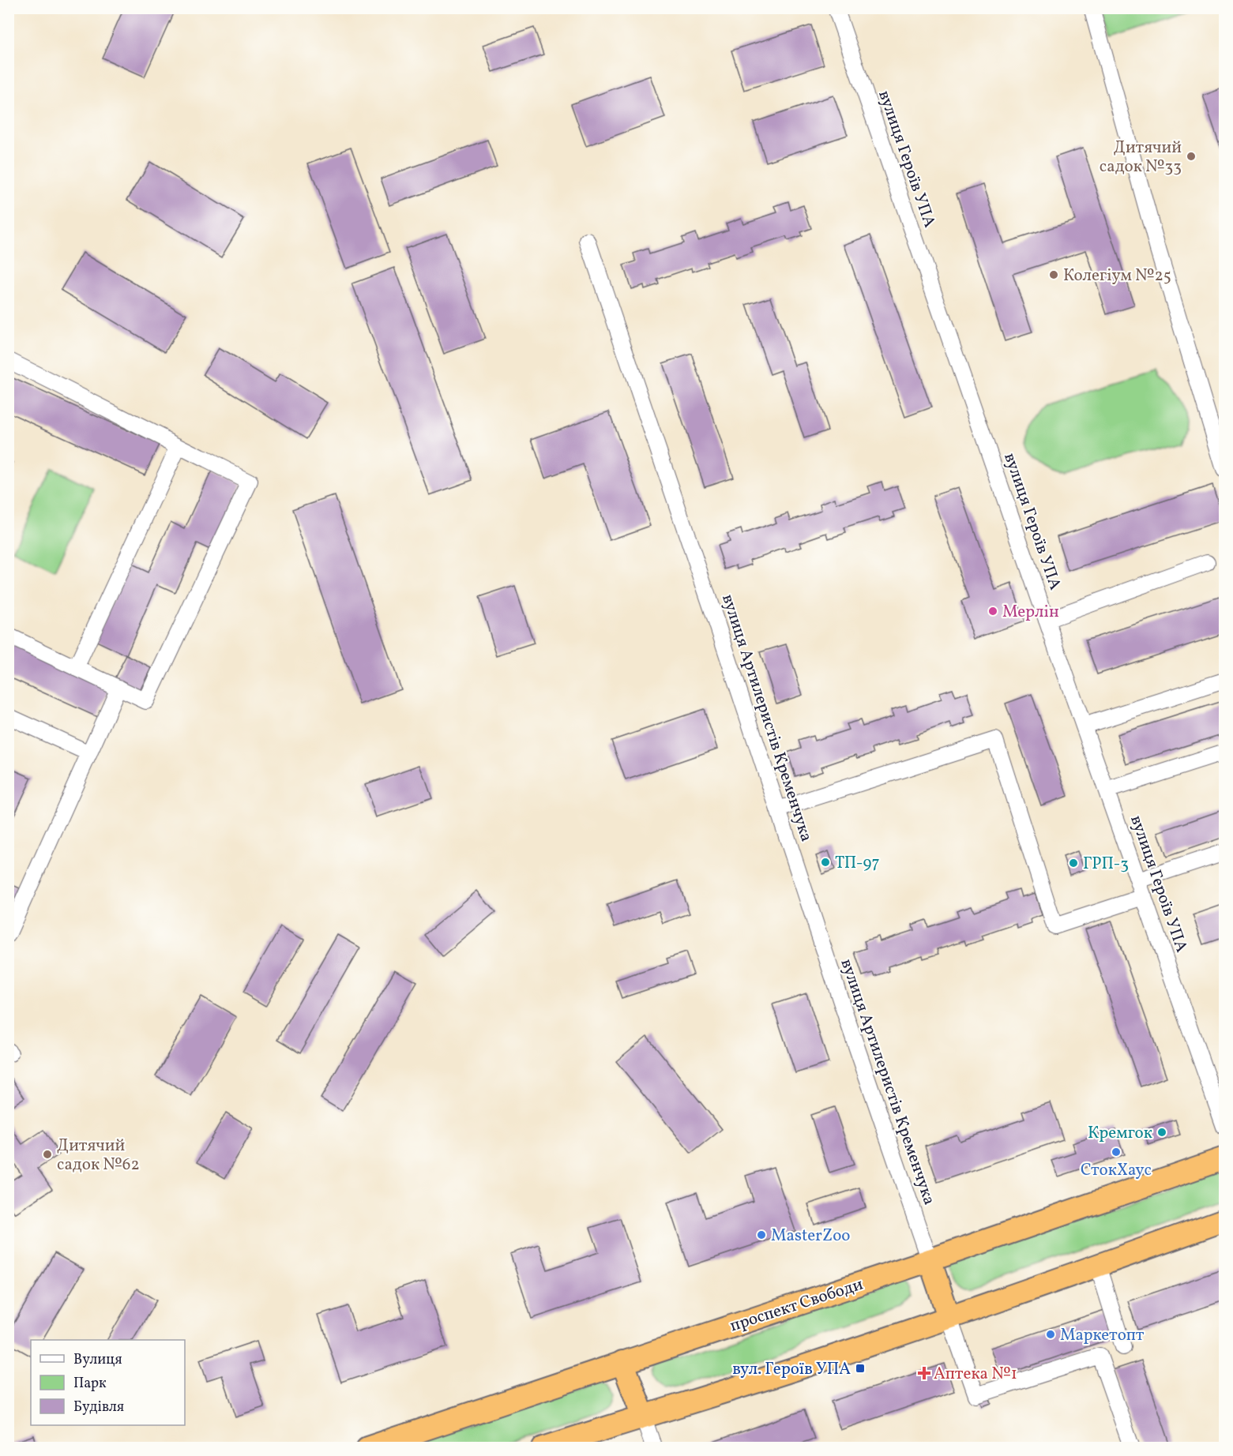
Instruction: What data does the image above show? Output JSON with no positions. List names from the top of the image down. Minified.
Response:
{"streets":{"highway":["проспект Свободи"],"street":["вулиця Героїв УПА","вулиця Артилеристів Кременчука"]},"crossings":[["вулиця Артилеристів Кременчука","проспект Свободи"]],"places":{"other":["Дитячий садок №33","Колегіум №25","Мерлін","ТП-97","ГРП-3","Кремгок","СтокХаус","Дитячий садок №62","MasterZoo","Маркетопт"],"transit":["вул. Героїв УПА"],"health":["Аптека №1"]},"legend":["Вулиця","Парк","Будівля"]}
